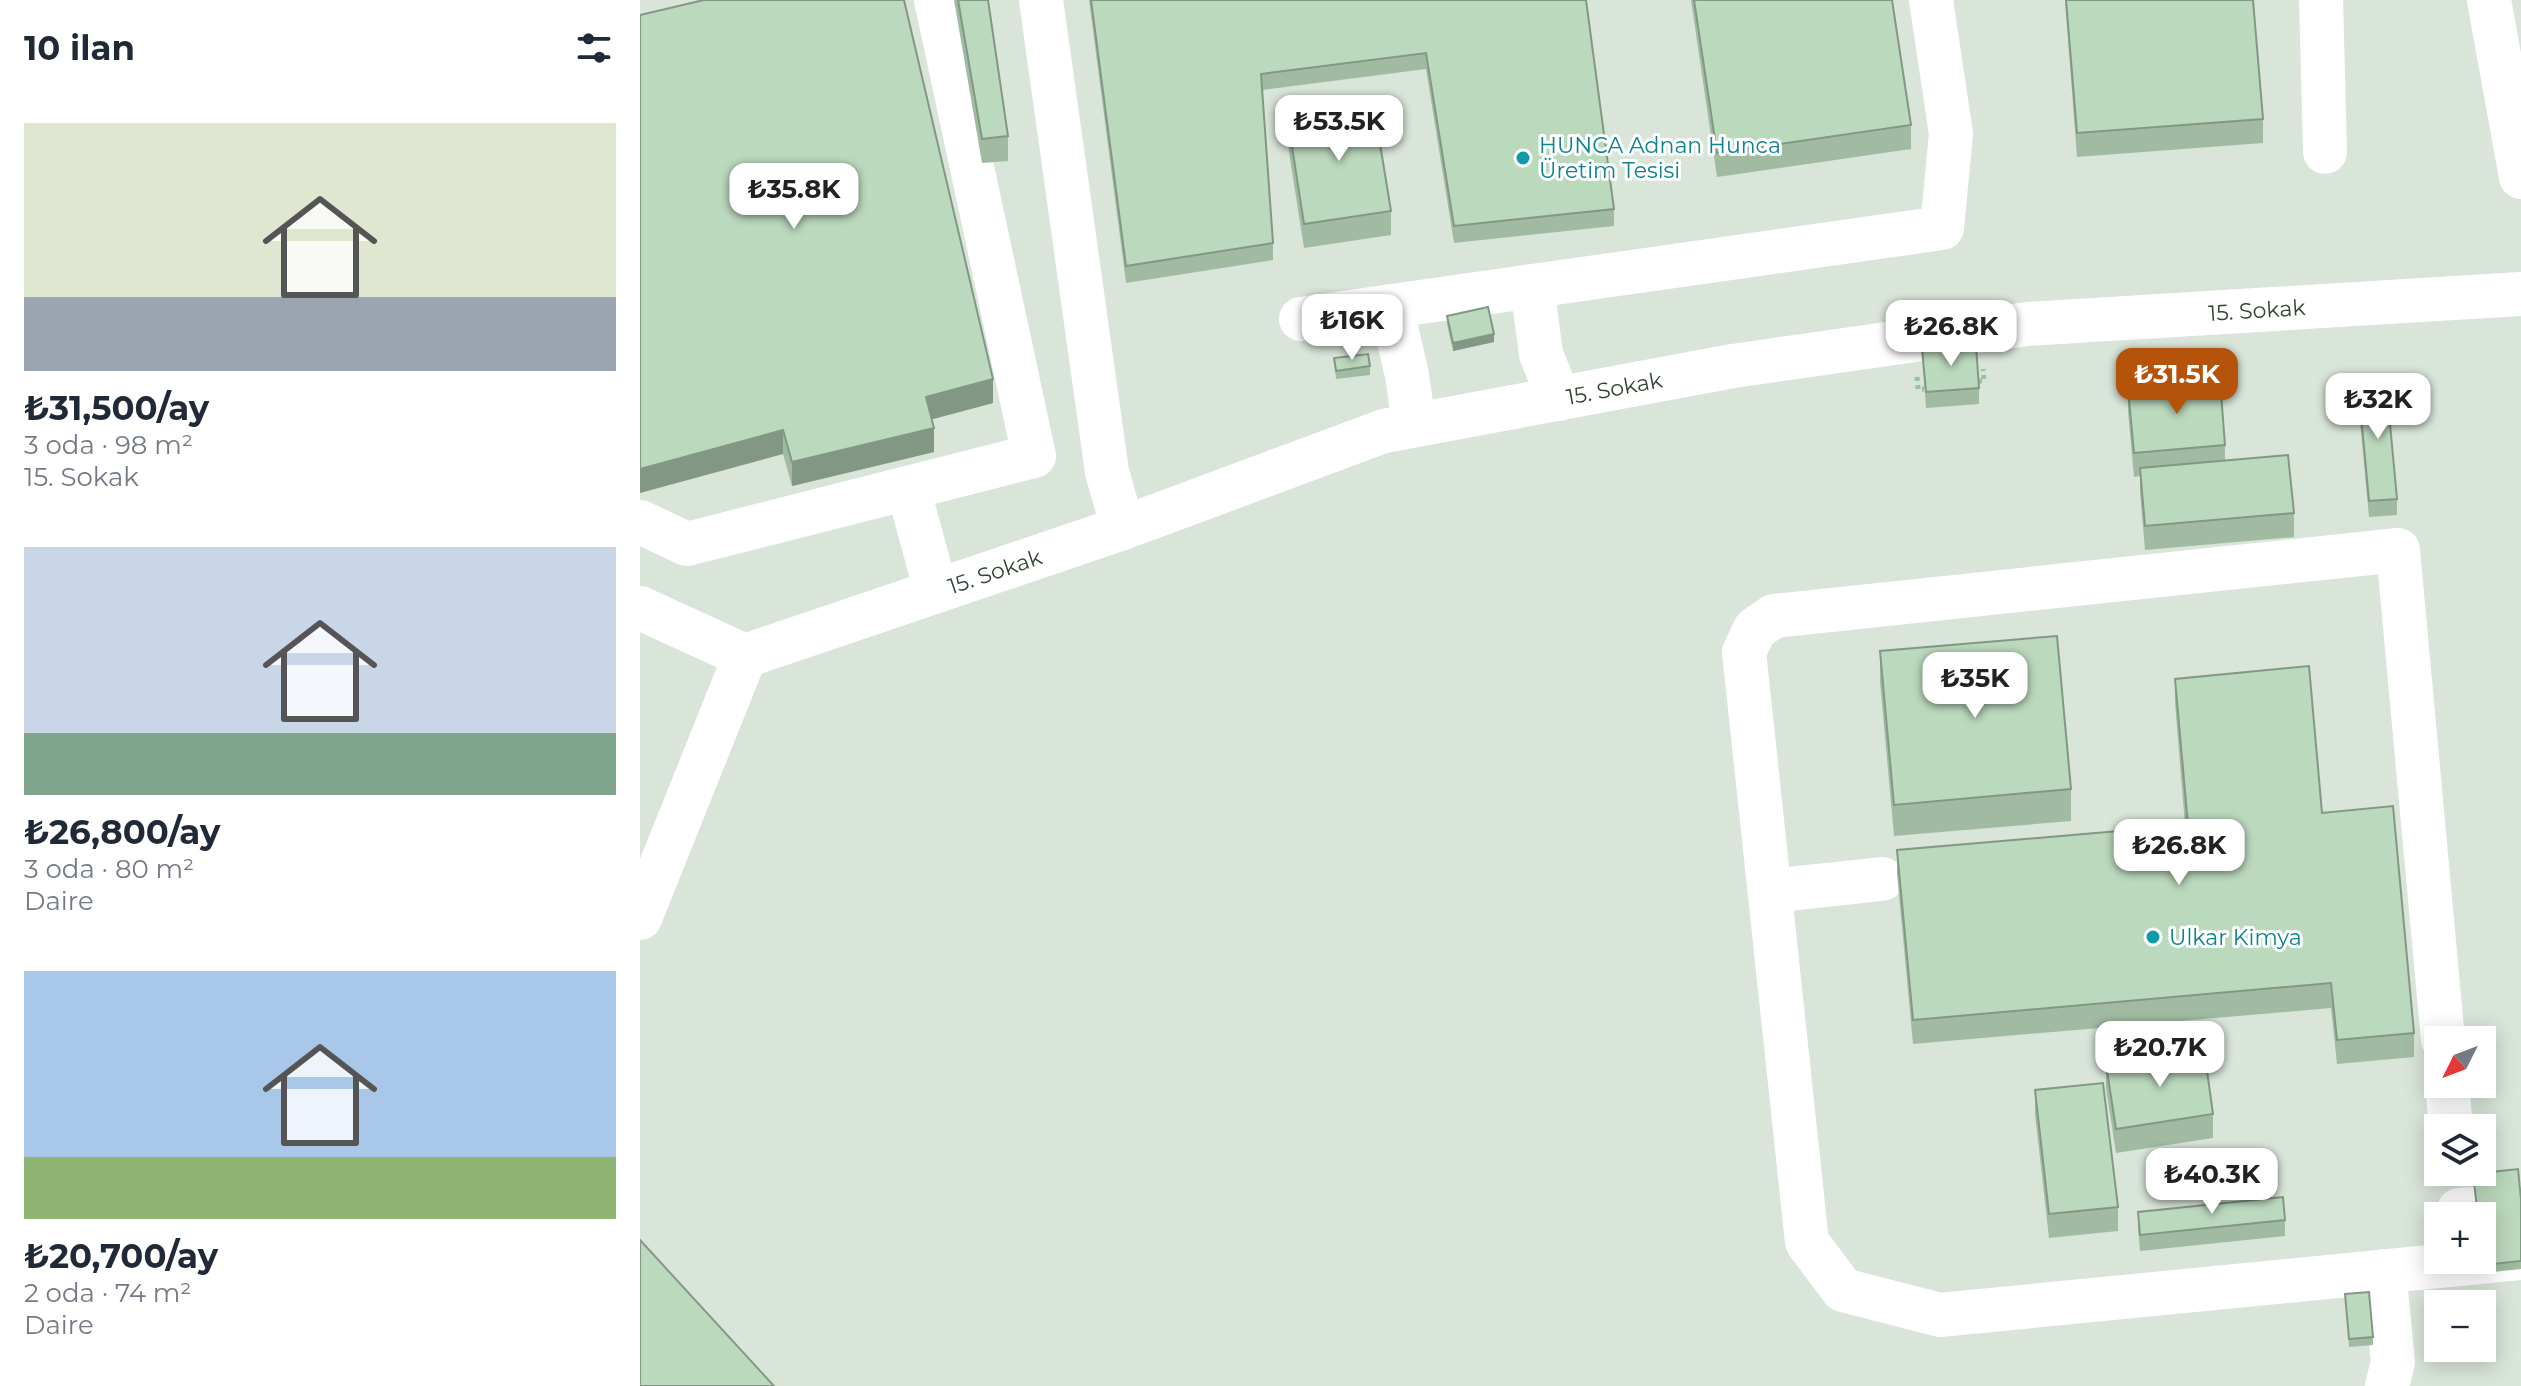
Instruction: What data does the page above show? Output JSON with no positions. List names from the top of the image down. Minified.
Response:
{"streets":{"street":["15. Sokak"]},"places":["HUNCA Adnan Hunca Üretim Tesisi","Ulkar Kimya"],"north":"bottom left","page":{"heading":"10 ilan","price":["₺53.5K","₺35.8K","₺16K","₺26.8K","₺31.5K","₺32K","₺35K","₺26.8K","₺20.7K","₺40.3K"],"list":[{"name":"₺31,500/ay","note":"3 oda · 98 m² · 15. Sokak"},{"name":"₺26,800/ay","note":"3 oda · 80 m² · Daire"},{"name":"₺20,700/ay","note":"2 oda · 74 m² · Daire"}],"map_buttons":["+","−"]}}
